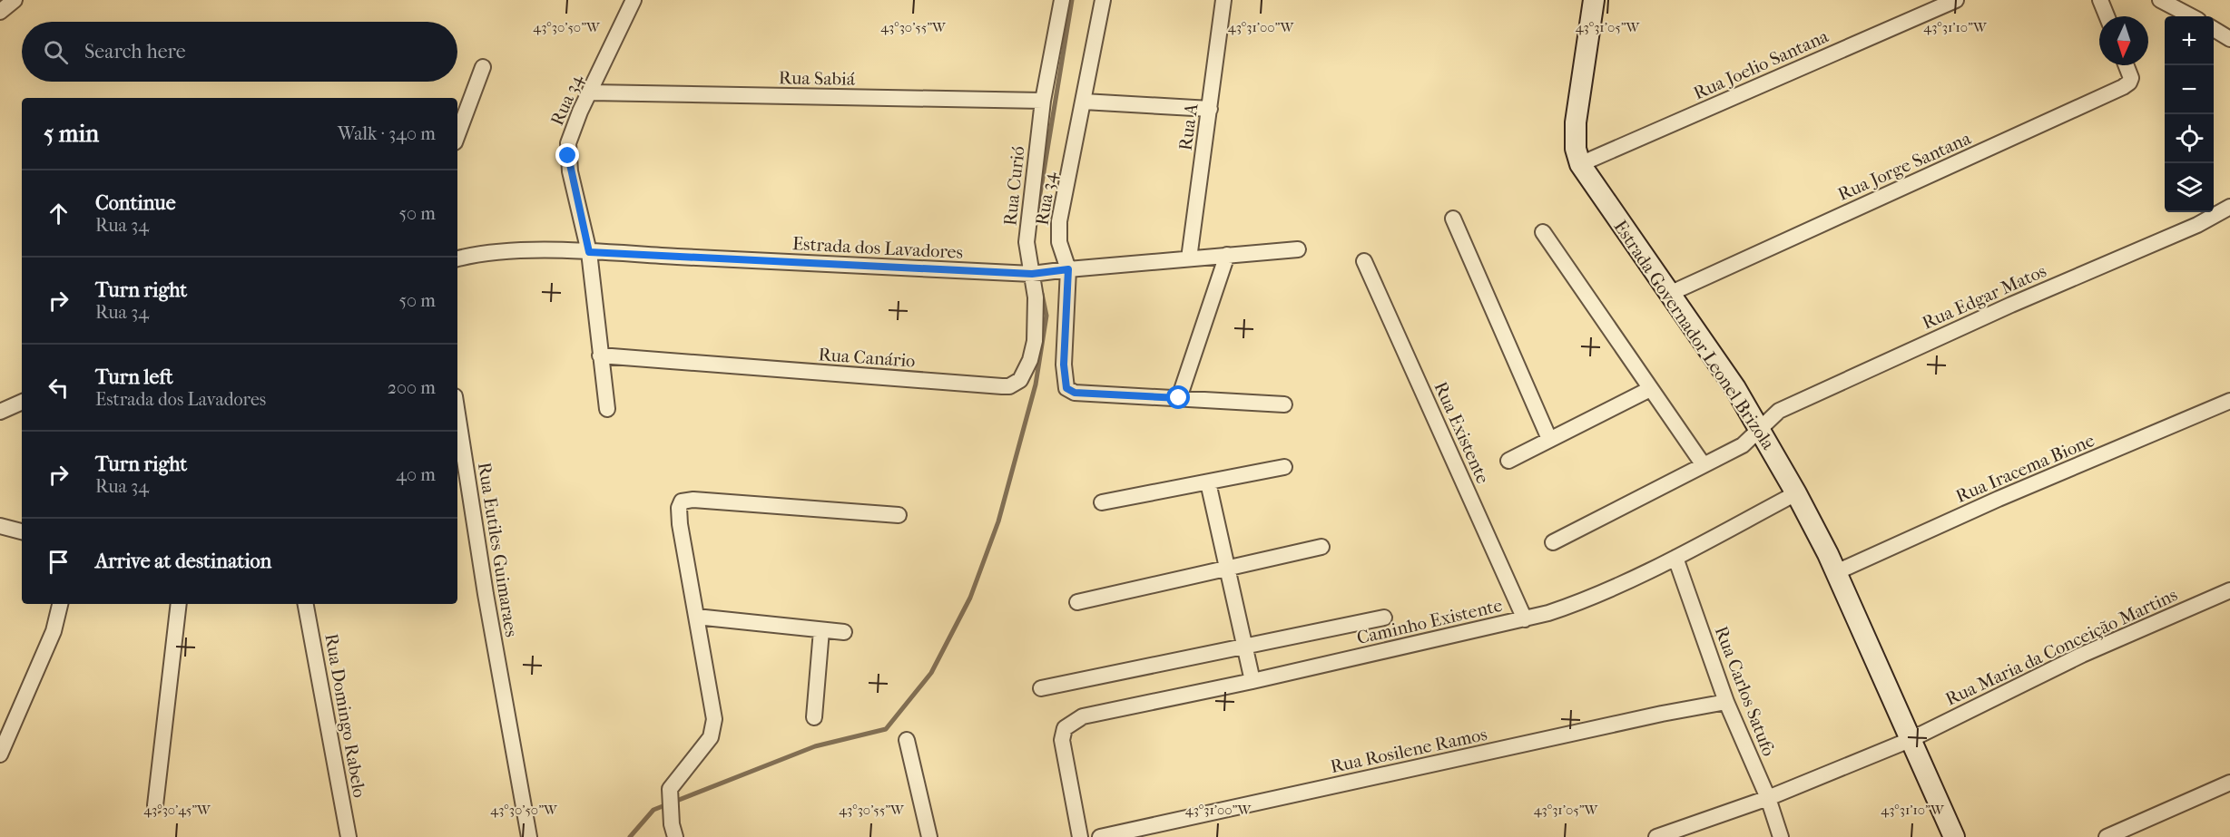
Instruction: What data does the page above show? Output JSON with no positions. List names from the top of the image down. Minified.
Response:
{"streets":{"main road":["Estrada Governador Leonel Brizola"],"street":["Rua Joelio Santana","Rua Sabiá","Rua 34","Rua A","Rua Jorge Santana","Rua Curió","Estrada dos Lavadores","Rua Edgar Matos","Rua Canário","Rua Existente","Rua Iracema Bione","Rua Eutiles Guimaraes","Caminho Existente","Rua Maria da Conceição Martins","Rua Carlos Satufo","Rua Domingo Rabelo","Rua Rosilene Ramos"]},"crossings":[["Rua Joelio Santana","Estrada Governador Leonel Brizola"],["Rua Sabiá","Rua 34"],["Rua Sabiá","Rua Curió"],["Rua 34","Estrada dos Lavadores"],["Rua A","Estrada dos Lavadores"],["Rua Jorge Santana","Estrada Governador Leonel Brizola"],["Rua Curió","Estrada dos Lavadores"],["Rua Curió","Rua Canário"],["Estrada dos Lavadores","Rua Canário"],["Rua Edgar Matos","Estrada Governador Leonel Brizola"],["Estrada Governador Leonel Brizola","Rua Iracema Bione"],["Estrada Governador Leonel Brizola","Caminho Existente"],["Estrada Governador Leonel Brizola","Rua Maria da Conceição Martins"],["Rua Existente","Caminho Existente"],["Caminho Existente","Rua Carlos Satufo"],["Rua Maria da Conceição Martins","Rua Carlos Satufo"],["Rua Carlos Satufo","Rua Rosilene Ramos"]],"north":"bottom","page":{"map_buttons":["+","−"],"search":"Search here","heading":["5 min","Walk · 340 m"],"list":[["Continue","Rua 34","50 m"],["Turn right","Rua 34","50 m"],["Turn left","Estrada dos Lavadores","200 m"],["Turn right","Rua 34","40 m"],"Arrive at destination"]},"coordinates":["43°30'50\"W","43°30'55\"W","43°31'00\"W","43°31'05\"W","43°31'10\"W","43°30'45\"W"]}
